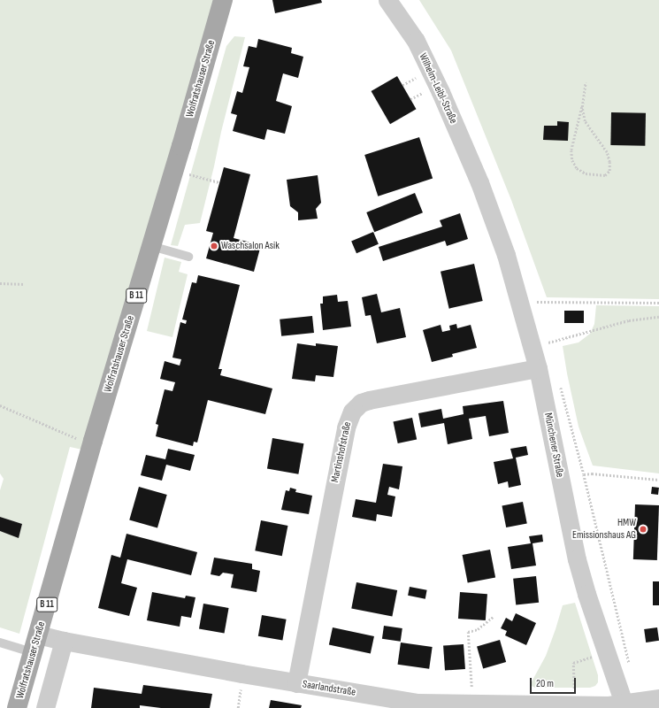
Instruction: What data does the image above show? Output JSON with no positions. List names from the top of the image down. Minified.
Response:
{"streets":{"main road":["Wolfratshauser Straße","B 11"],"street":["Wilhelm-Leibl-Straße","Münchener Straße","Martinshofstraße","Saarlandstraße"]},"crossings":[["Wolfratshauser Straße","Saarlandstraße"],["Wilhelm-Leibl-Straße","Münchener Straße"],["Münchener Straße","Martinshofstraße"],["Münchener Straße","Saarlandstraße"],["Martinshofstraße","Saarlandstraße"]],"places":["Waschsalon Asik","HMW Emissionshaus AG"],"scale_bar":"20 m"}
